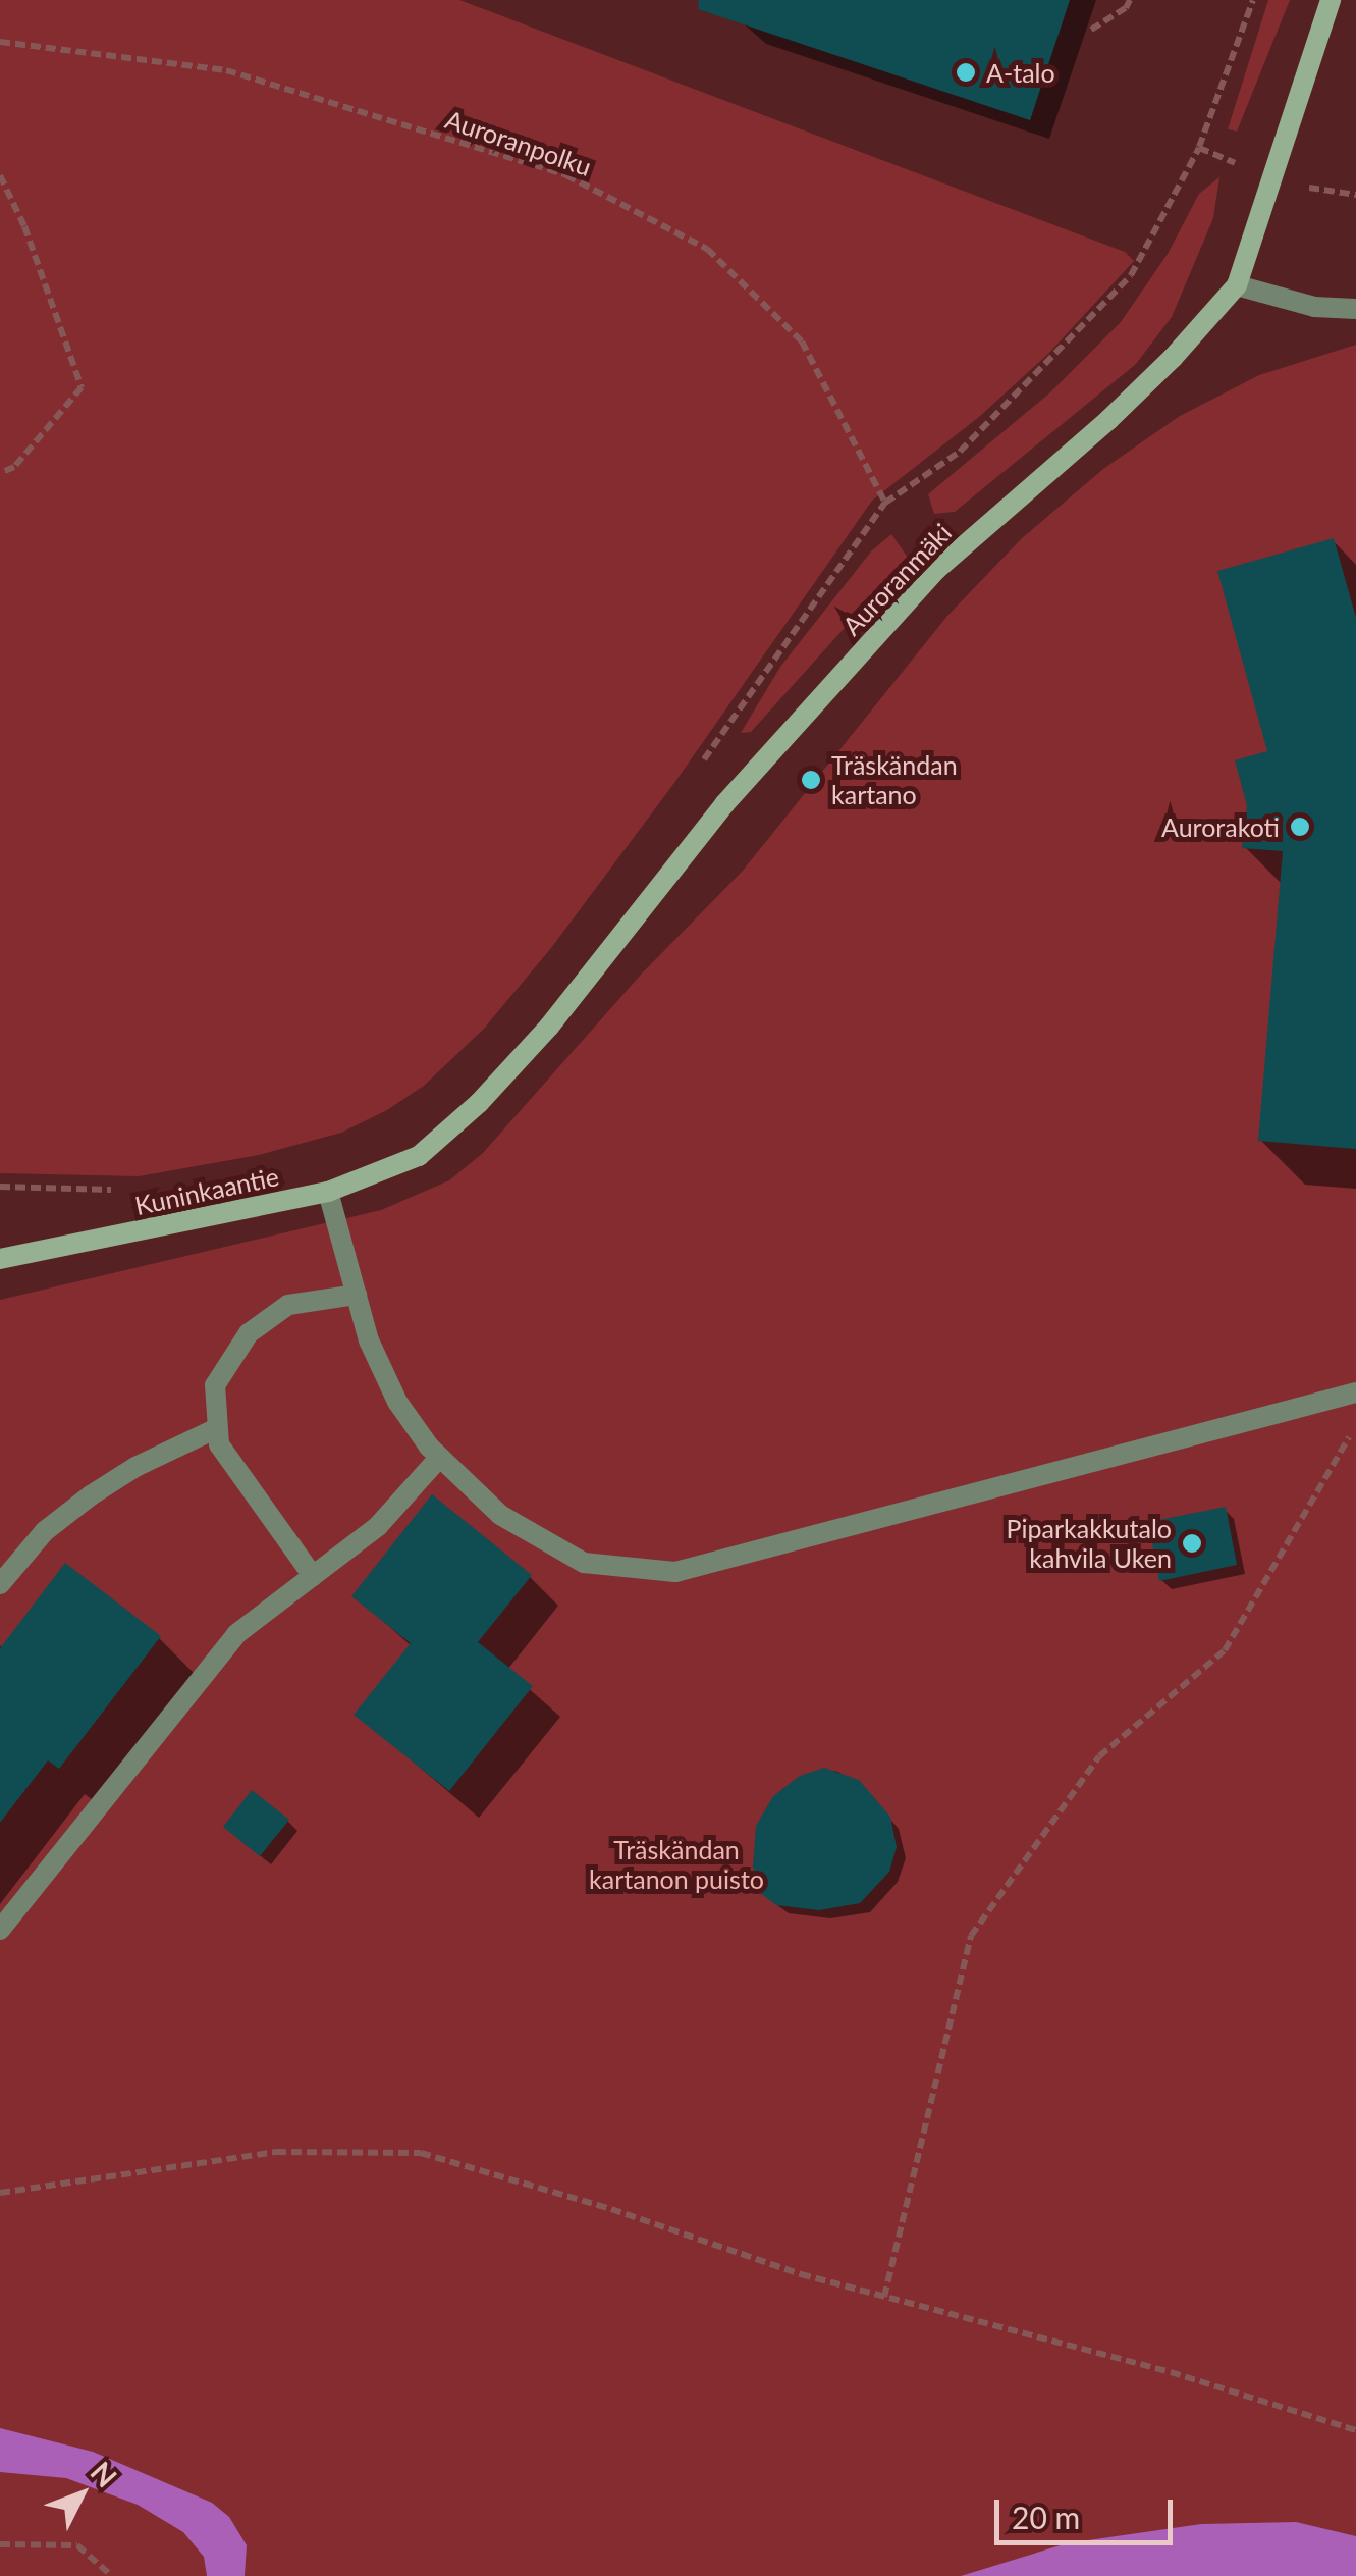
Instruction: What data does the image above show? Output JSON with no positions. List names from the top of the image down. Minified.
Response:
{"streets":{"main road":["Auroranmäki","Kuninkaantie"],"path":["Auroranpolku"]},"crossings":[["Auroranmäki","Kuninkaantie"]],"parks":["Träskändan kartanon puisto"],"places":["A-talo","Träskändan kartano","Aurorakoti","Piparkakkutalo kahvila Uken"],"scale_bar":"20 m","north":"top right"}
